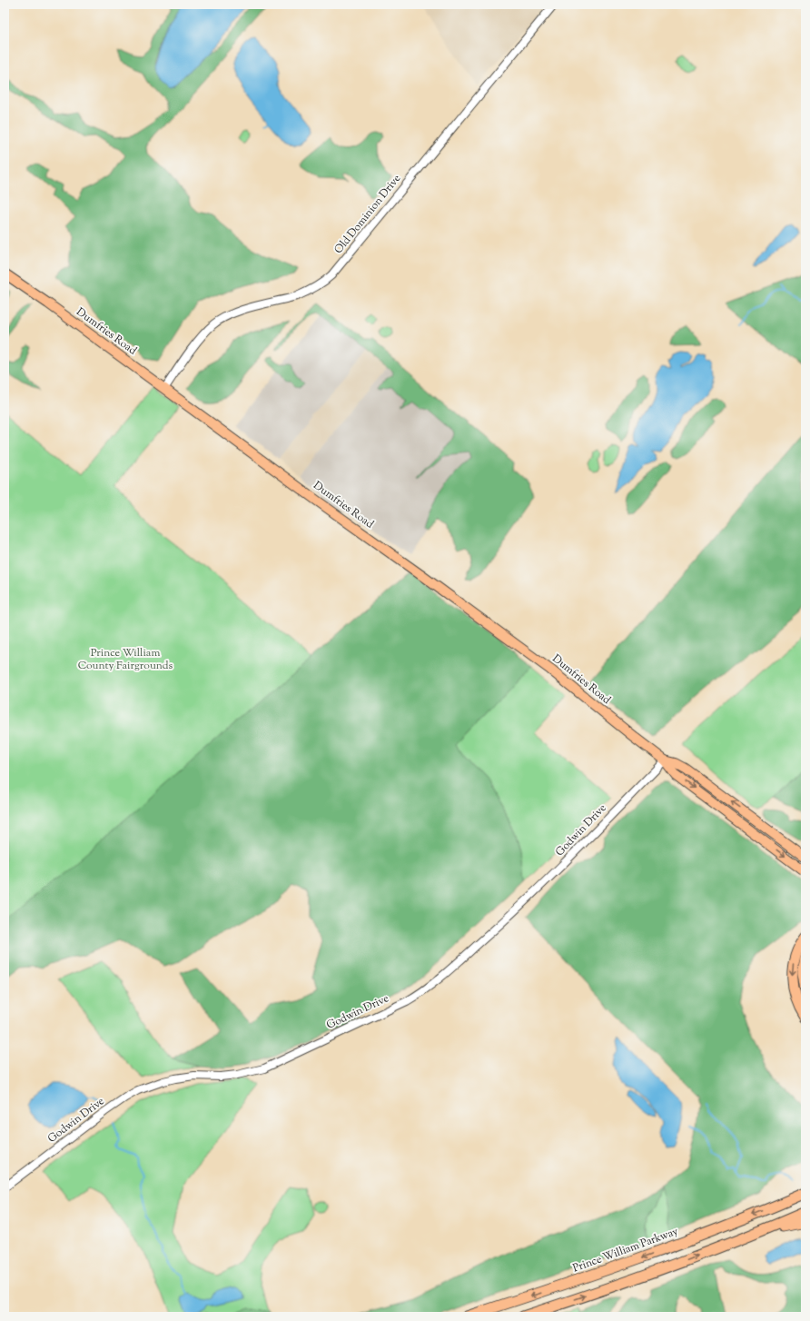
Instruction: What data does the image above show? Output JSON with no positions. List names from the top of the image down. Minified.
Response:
{"streets":{"highway":["Prince William Parkway"],"main road":["Dumfries Road"],"street":["Old Dominion Drive","Godwin Drive"]},"crossings":[["Old Dominion Drive","Dumfries Road"],["Dumfries Road","Godwin Drive"]],"parks":["Prince William County Fairgrounds"]}
